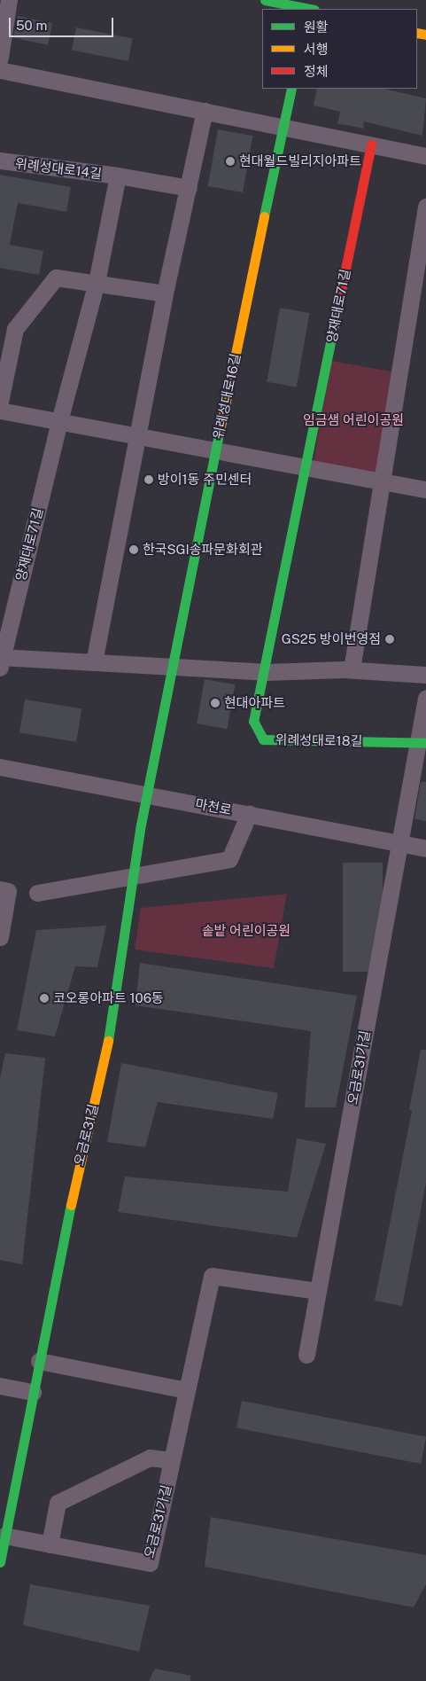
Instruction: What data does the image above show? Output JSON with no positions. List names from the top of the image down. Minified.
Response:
{"streets":{"street":["위례성대로14길","양재대로71길","위례성대로16길","위례성대로18길","마천로","오금로31가길","오금로31길"]},"crossings":[["위례성대로14길","양재대로71길"],["양재대로71길","위례성대로18길"],["위례성대로16길","마천로"],["위례성대로16길","오금로31길"],["마천로","오금로31가길"],["마천로","오금로31길"],["오금로31가길","오금로31길"]],"parks":["임금샘 어린이공원","솥밭 어린이공원"],"places":["현대월드빌리지아파트","방이1동 주민센터","한국SGI송파문화회관","GS25 방이번영점","현대아파트","코오롱아파트 106동"],"legend":["원활","서행","정체"],"scale_bar":"50 m"}
